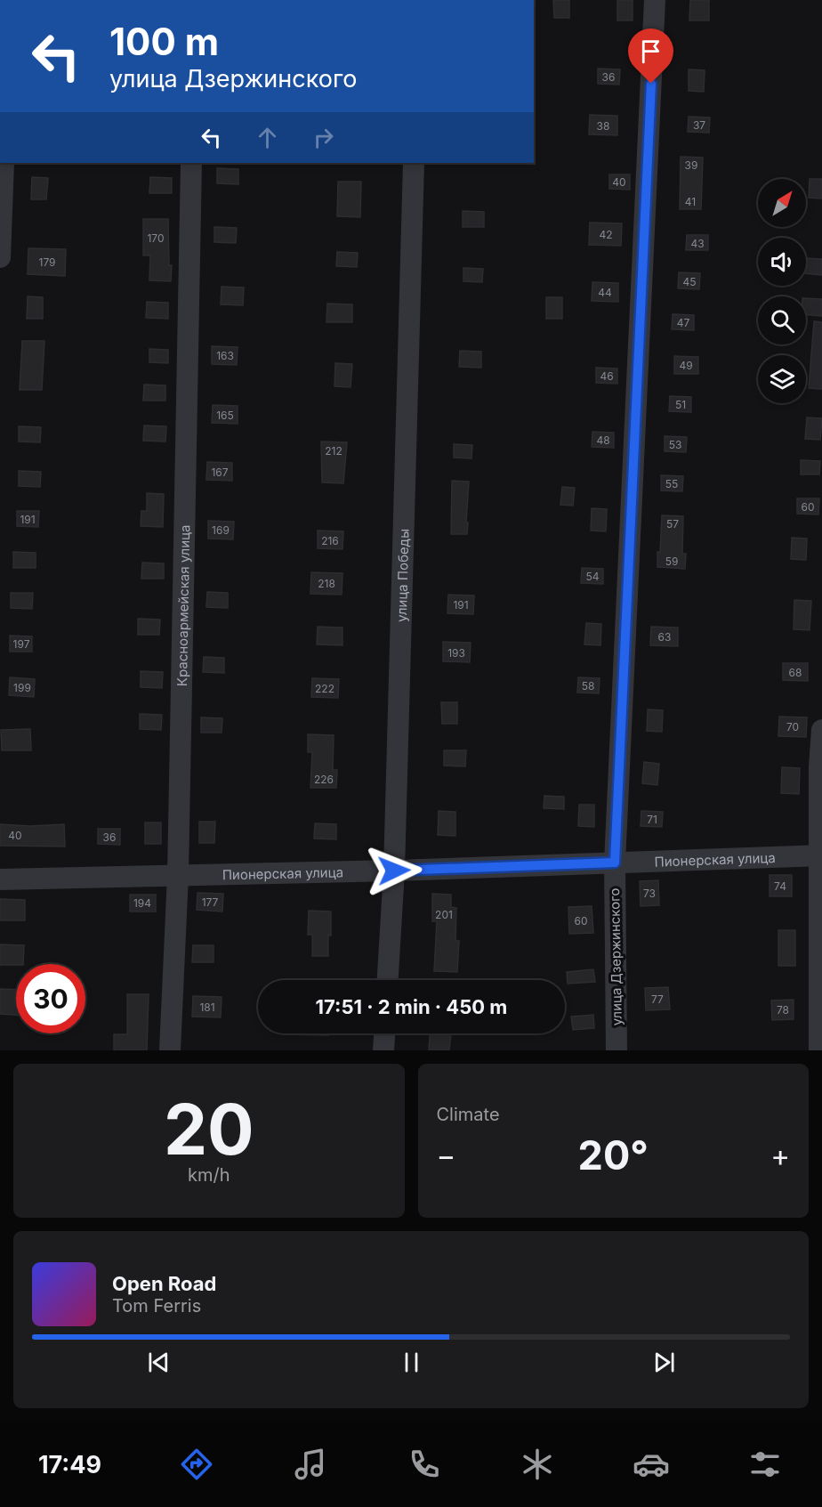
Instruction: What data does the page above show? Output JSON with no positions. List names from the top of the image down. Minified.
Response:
{"streets":{"street":["улица Победы","Красноармейская улица","Пионерская улица","улица Дзержинского"]},"crossings":[["улица Победы","Пионерская улица"],["Красноармейская улица","Пионерская улица"],["Пионерская улица","улица Дзержинского"]],"house_numbers":["36","37","38","39","40","41","42","170","43","179","45","44","47","163","49","46","51","165","48","53","212","167","55","60","191","57","169","216","59","54","218","191","63","197","193","68","58","199","222","70","226","71","40","36","74","73","177","194","201","60","77","181","78"],"north":"top right","page":{"turn":["100 m","улица Дзержинского"],"limit":"30","trip":"17:51 · 2 min · 450 m","tile":[["20","km/h"],"Climate"],"heat":["−","20°","+"],"song":["Open Road","Tom Ferris"],"tabs":"17:49"}}
